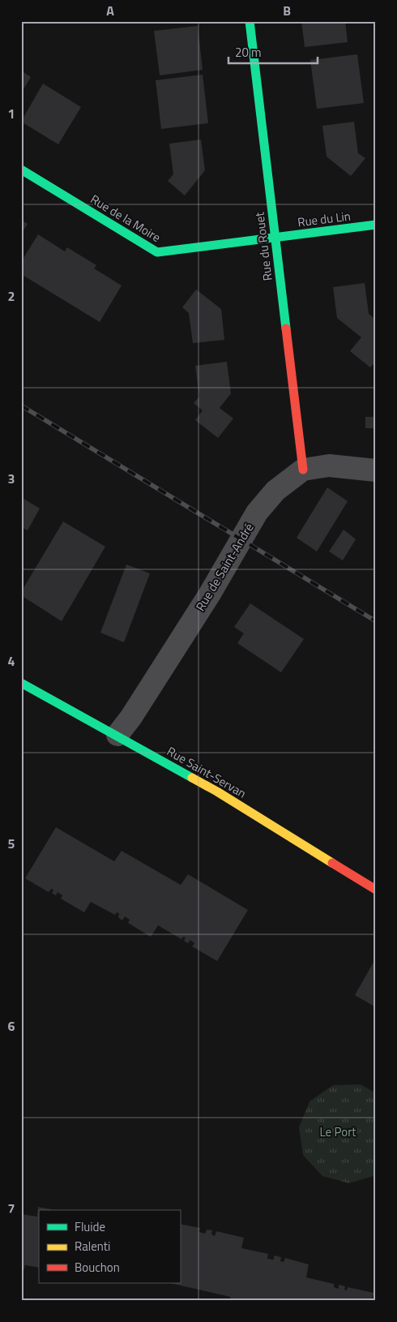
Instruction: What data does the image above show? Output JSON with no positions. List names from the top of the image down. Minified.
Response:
{"streets":{"street":["Rue de la Moire","Rue du Lin","Rue du Rouet","Rue de Saint-André","Rue Saint-Servan"]},"crossings":[["Rue de la Moire","Rue du Lin"],["Rue de la Moire","Rue du Rouet"],["Rue du Lin","Rue du Rouet"],["Rue du Rouet","Rue de Saint-André"],["Rue de Saint-André","Rue Saint-Servan"]],"parks":["Le Port"],"legend":["Fluide","Ralenti","Bouchon"],"scale_bar":"20 m","grid":{"columns":["A","B"],"rows":["1","2","3","4","5","6","7"]}}
